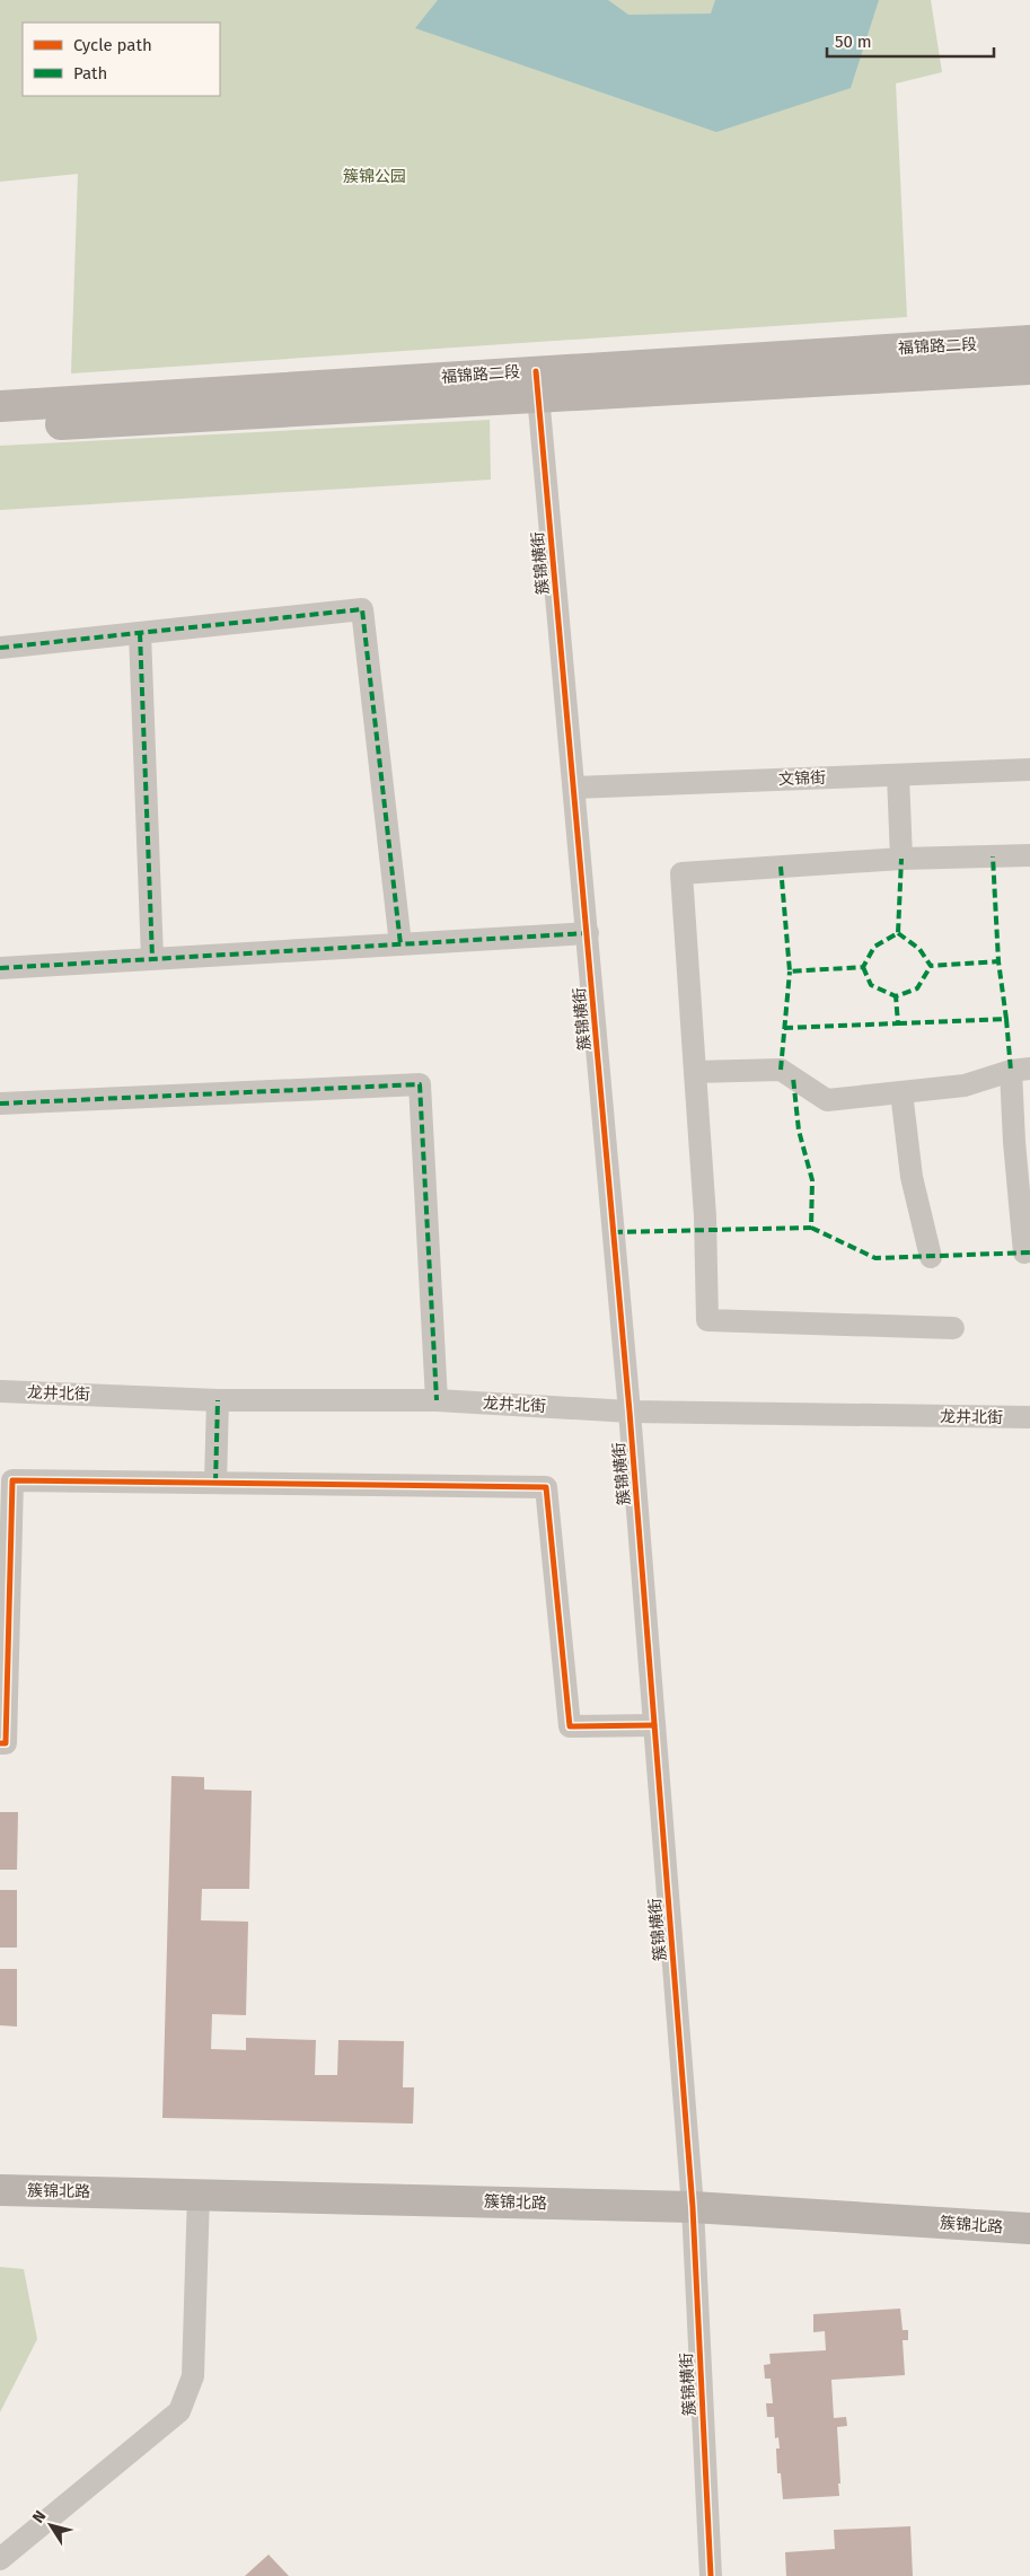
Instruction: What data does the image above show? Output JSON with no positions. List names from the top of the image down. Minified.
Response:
{"streets":{"street":["福锦路二段","簇锦横街","文锦街","龙井北街","簇锦北路"]},"crossings":[["福锦路二段","簇锦横街"],["簇锦横街","文锦街"],["簇锦横街","龙井北街"],["簇锦横街","簇锦北路"]],"parks":["簇锦公园"],"legend":["Cycle path","Path"],"scale_bar":"50 m","north":"top left"}
